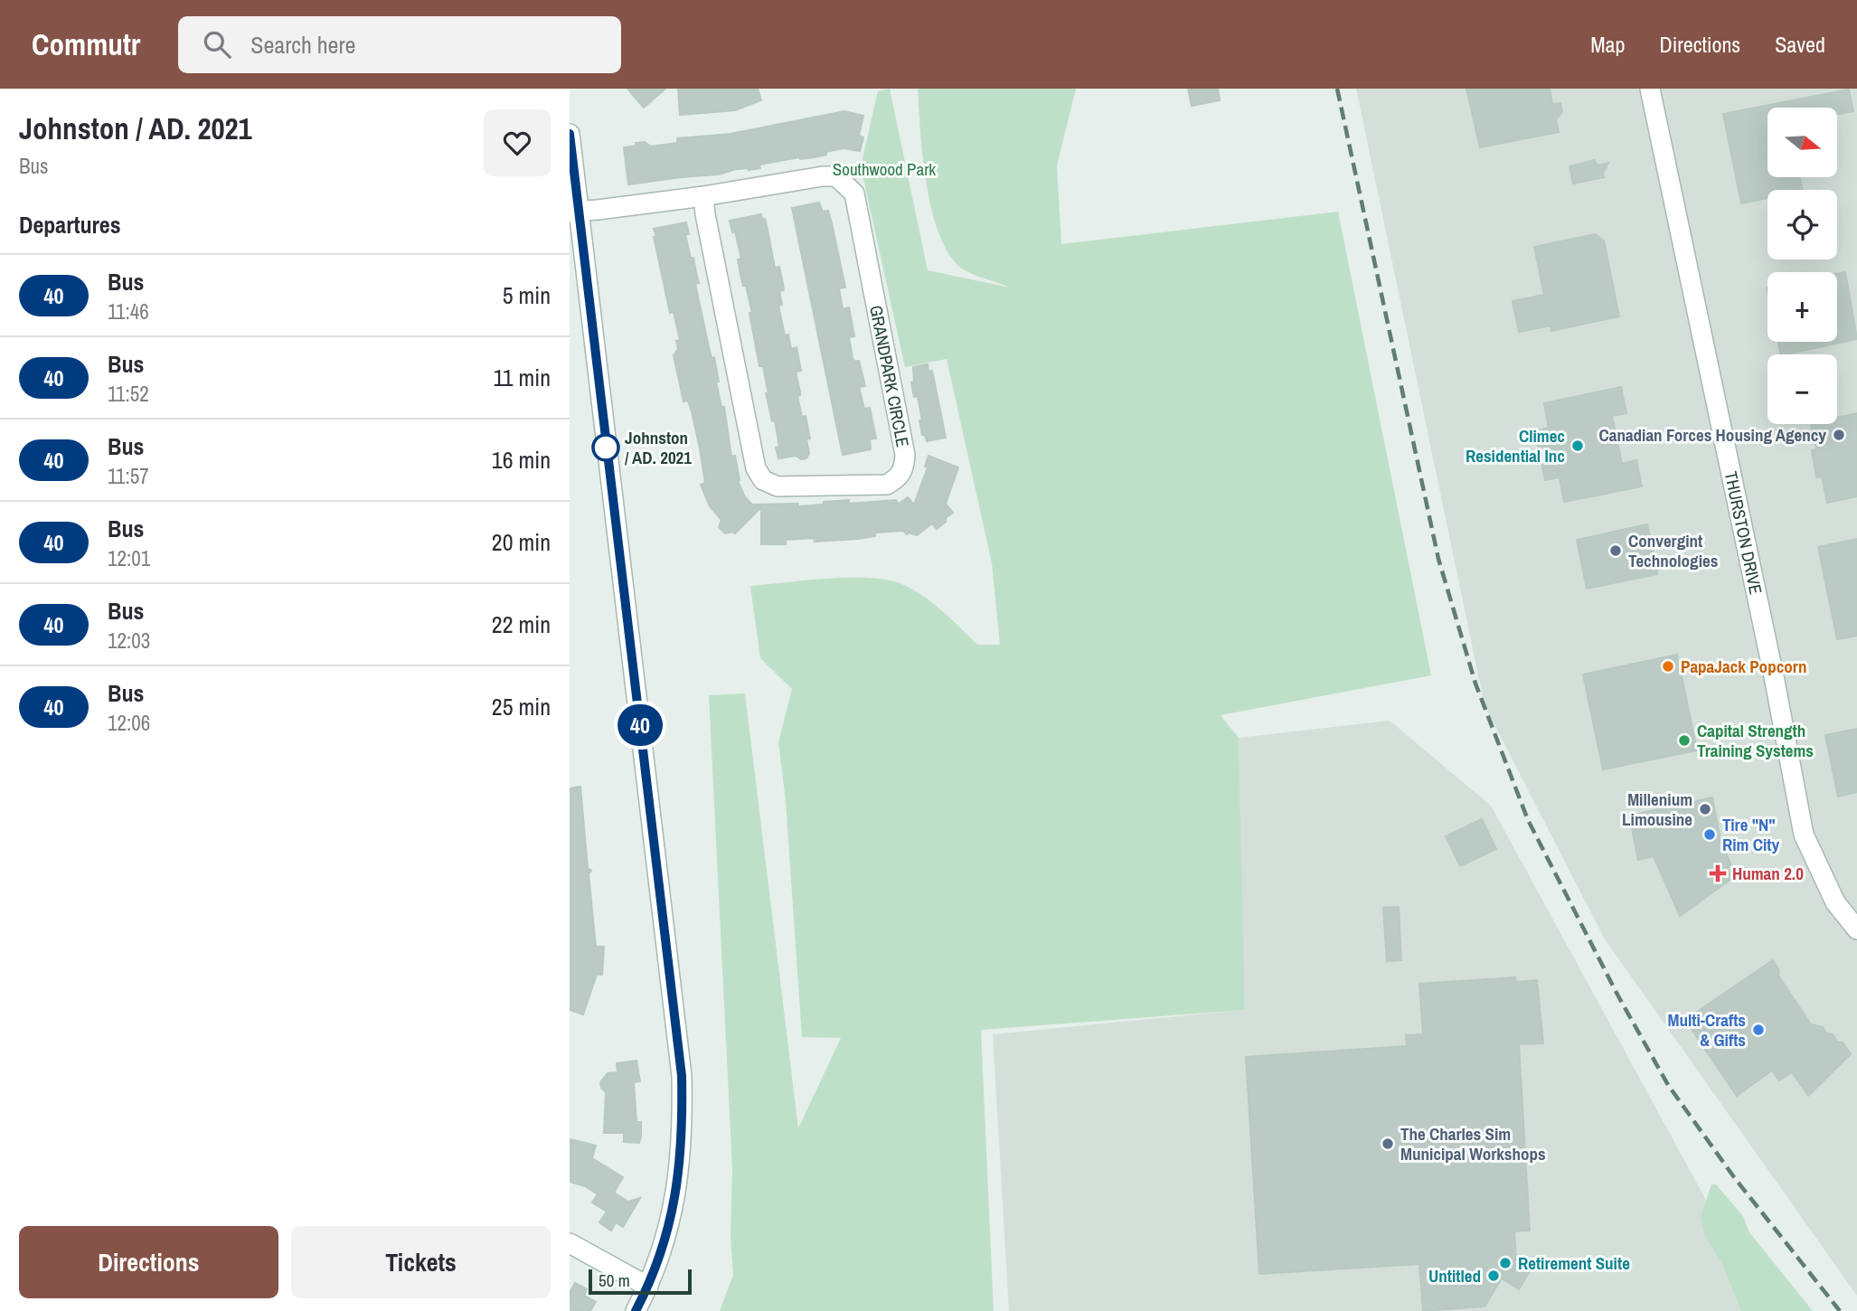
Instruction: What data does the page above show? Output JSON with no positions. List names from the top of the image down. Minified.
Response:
{"streets":{"street":["GRANDPARK CIRCLE","THURSTON DRIVE"]},"parks":["Southwood Park"],"places":{"other":["Canadian Forces Housing Agency","Climec Residential Inc","Johnston / AD. 2021","Convergint Technologies","PapaJack Popcorn","Capital Strength Training Systems","Millenium Limousine","Tire \"N\" Rim City","Multi-Crafts & Gifts","The Charles Sim Municipal Workshops","Retirement Suite","Untitled"],"health":["Human 2.0"]},"lines":["bus line 40"],"scale_bar":"50 m","north":"right","page":{"header":"Commutr","search":"Search here","nav":["Map","Directions","Saved"],"heading":[["Johnston / AD. 2021","Bus"],"Departures"],"on_map":"40","map_buttons":["+","−"],"list":[{"mark":"40","name":"Bus","note":"11:46","value":"5 min"},{"mark":"40","name":"Bus","note":"11:52","value":"11 min"},{"mark":"40","name":"Bus","note":"11:57","value":"16 min"},{"mark":"40","name":"Bus","note":"12:01","value":"20 min"},{"mark":"40","name":"Bus","note":"12:03","value":"22 min"},{"mark":"40","name":"Bus","note":"12:06","value":"25 min"}],"buttons":["Directions","Tickets"],"scale":"50 m"}}
